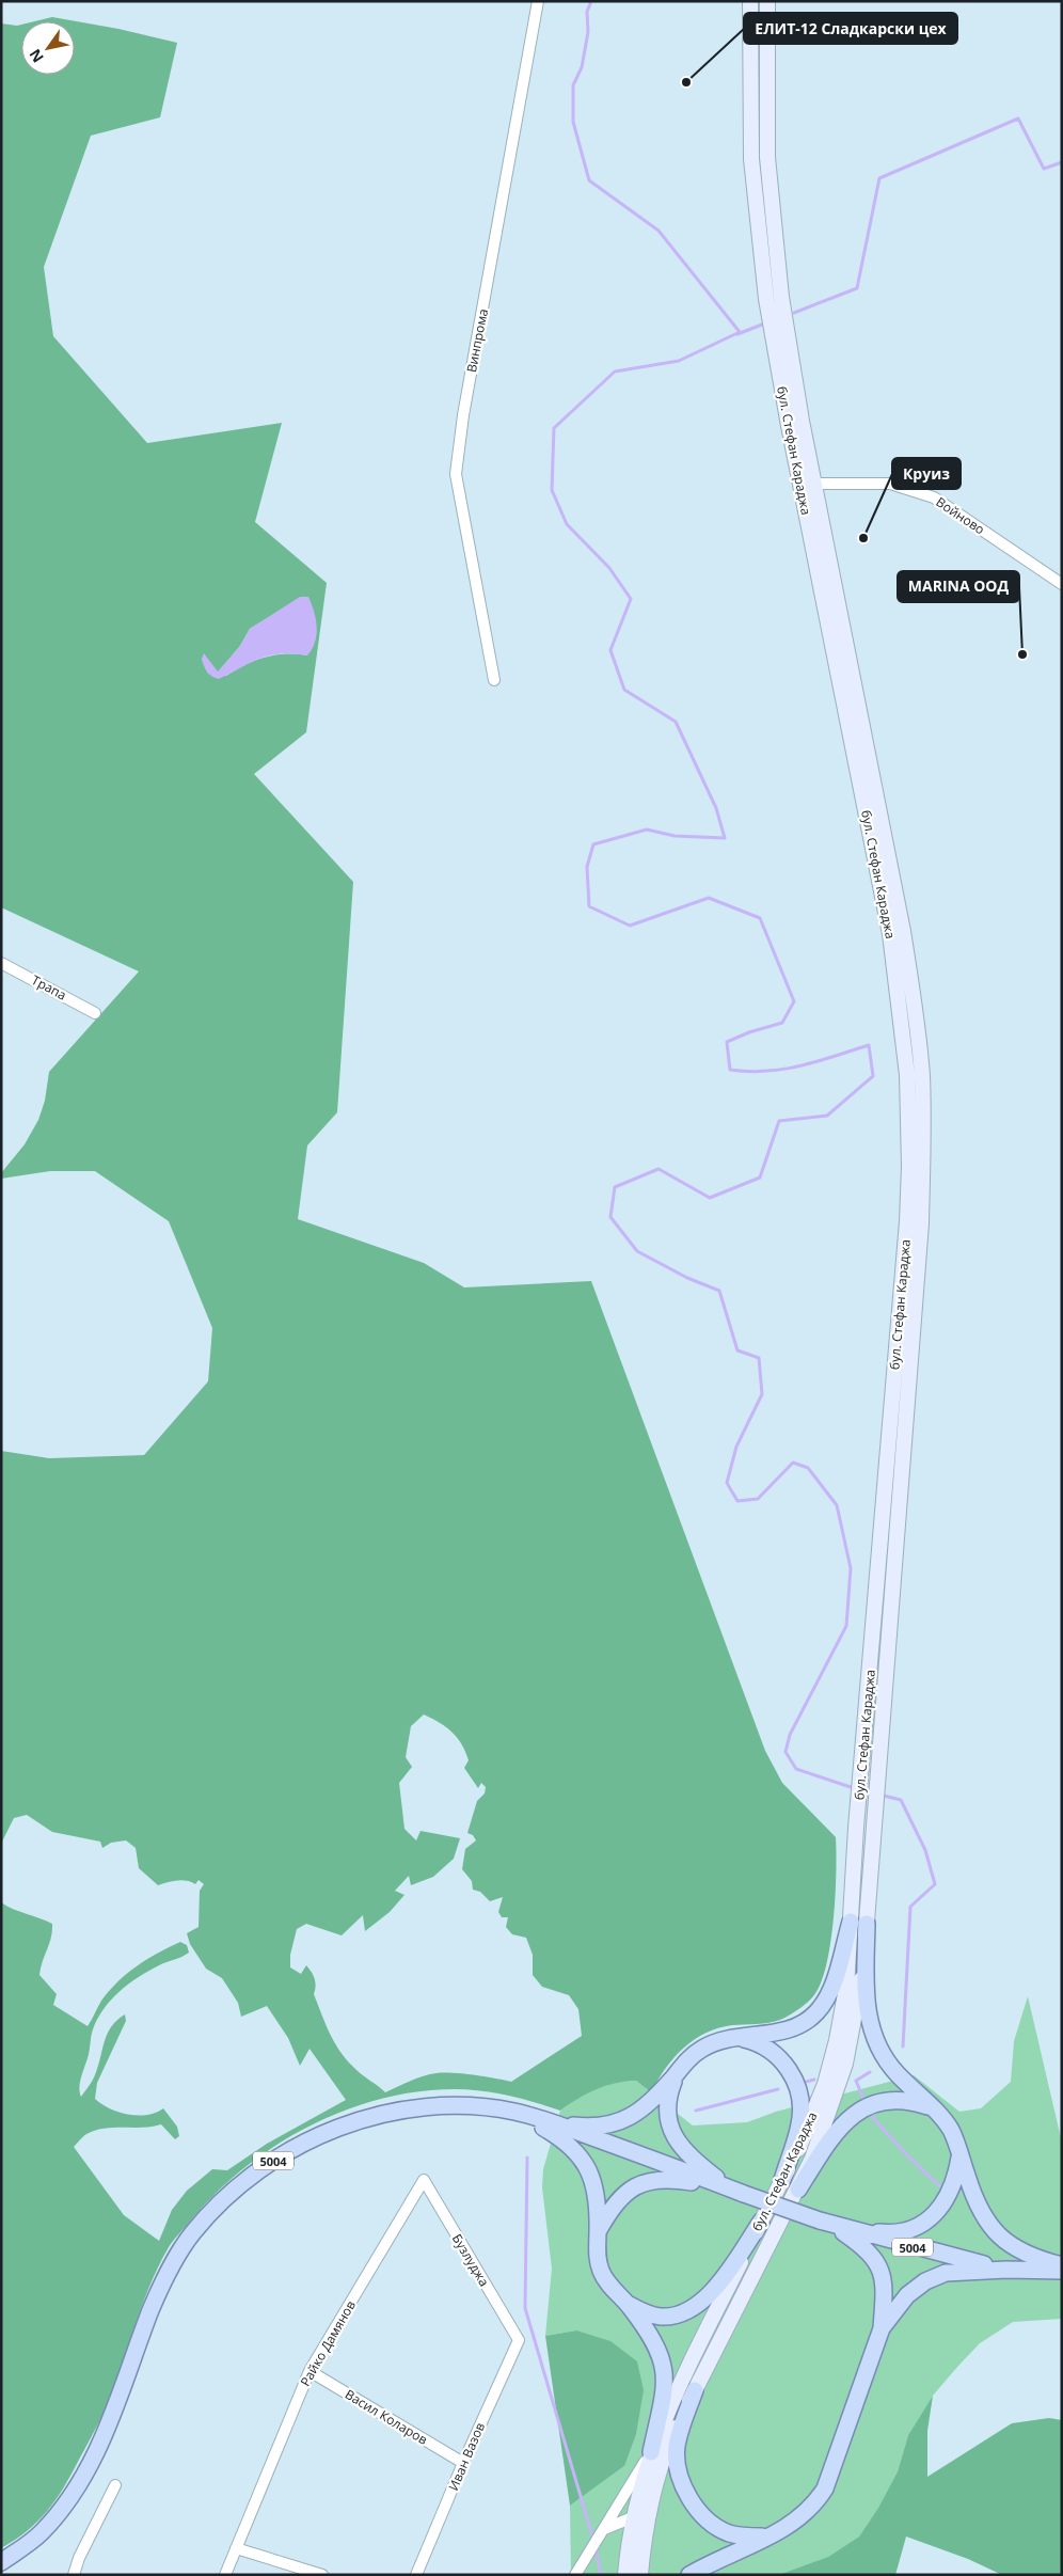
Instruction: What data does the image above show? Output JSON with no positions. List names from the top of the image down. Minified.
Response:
{"streets":{"main road":["бул. Стефан Караджа","5004"],"street":["Винпрома","Войново","Трапа","Бузлуджа","Райко Дамянов","Васил Коларов","Иван Вазов"]},"crossings":[["бул. Стефан Караджа","Войново"],["Бузлуджа","Райко Дамянов"],["Бузлуджа","Иван Вазов"],["Райко Дамянов","Васил Коларов"],["Васил Коларов","Иван Вазов"]],"places":["ЕЛИТ-12 Сладкарски цех","Круиз","MARINA ООД"],"north":"bottom left"}
